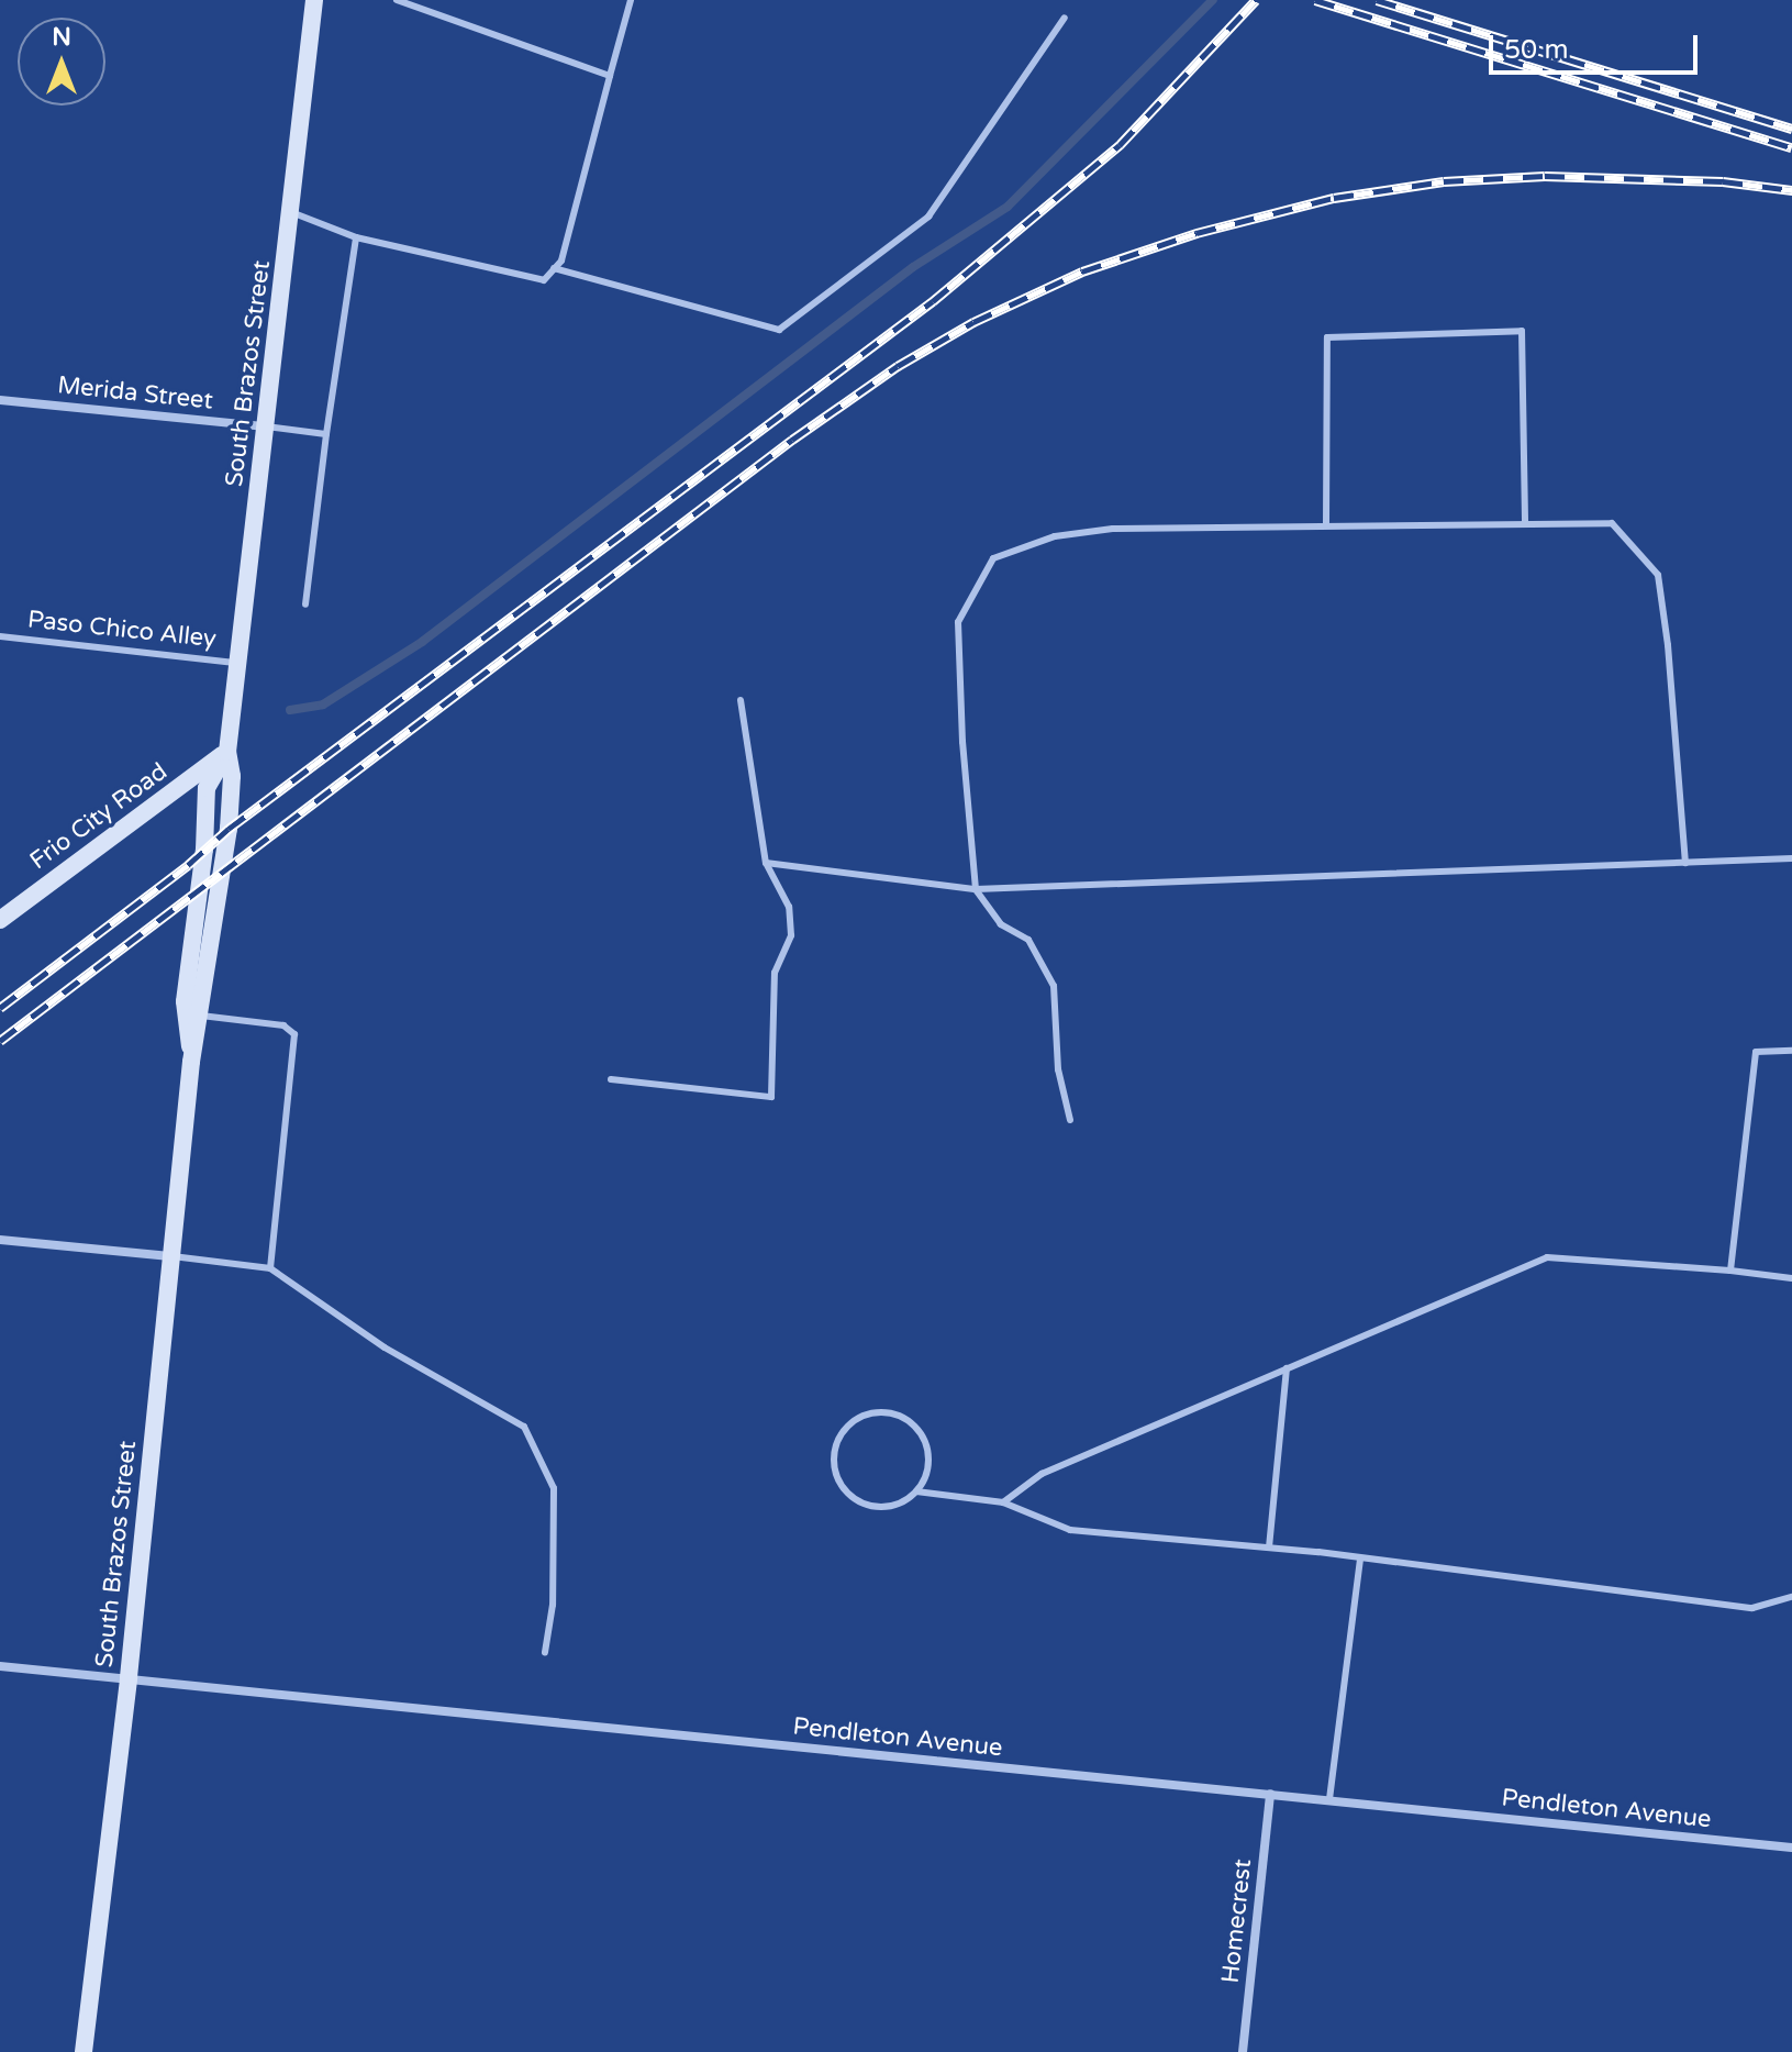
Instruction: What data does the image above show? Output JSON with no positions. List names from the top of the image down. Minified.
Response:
{"streets":{"street":["South Brazos Street","Merida Street","Frio City Road","Pendleton Avenue","Homecrest"],"lane":["Paso Chico Alley"]},"crossings":[["South Brazos Street","Merida Street"],["South Brazos Street","Paso Chico Alley"],["South Brazos Street","Frio City Road"],["South Brazos Street","Pendleton Avenue"],["Pendleton Avenue","Homecrest"]],"scale_bar":"50 m","north":"top"}
